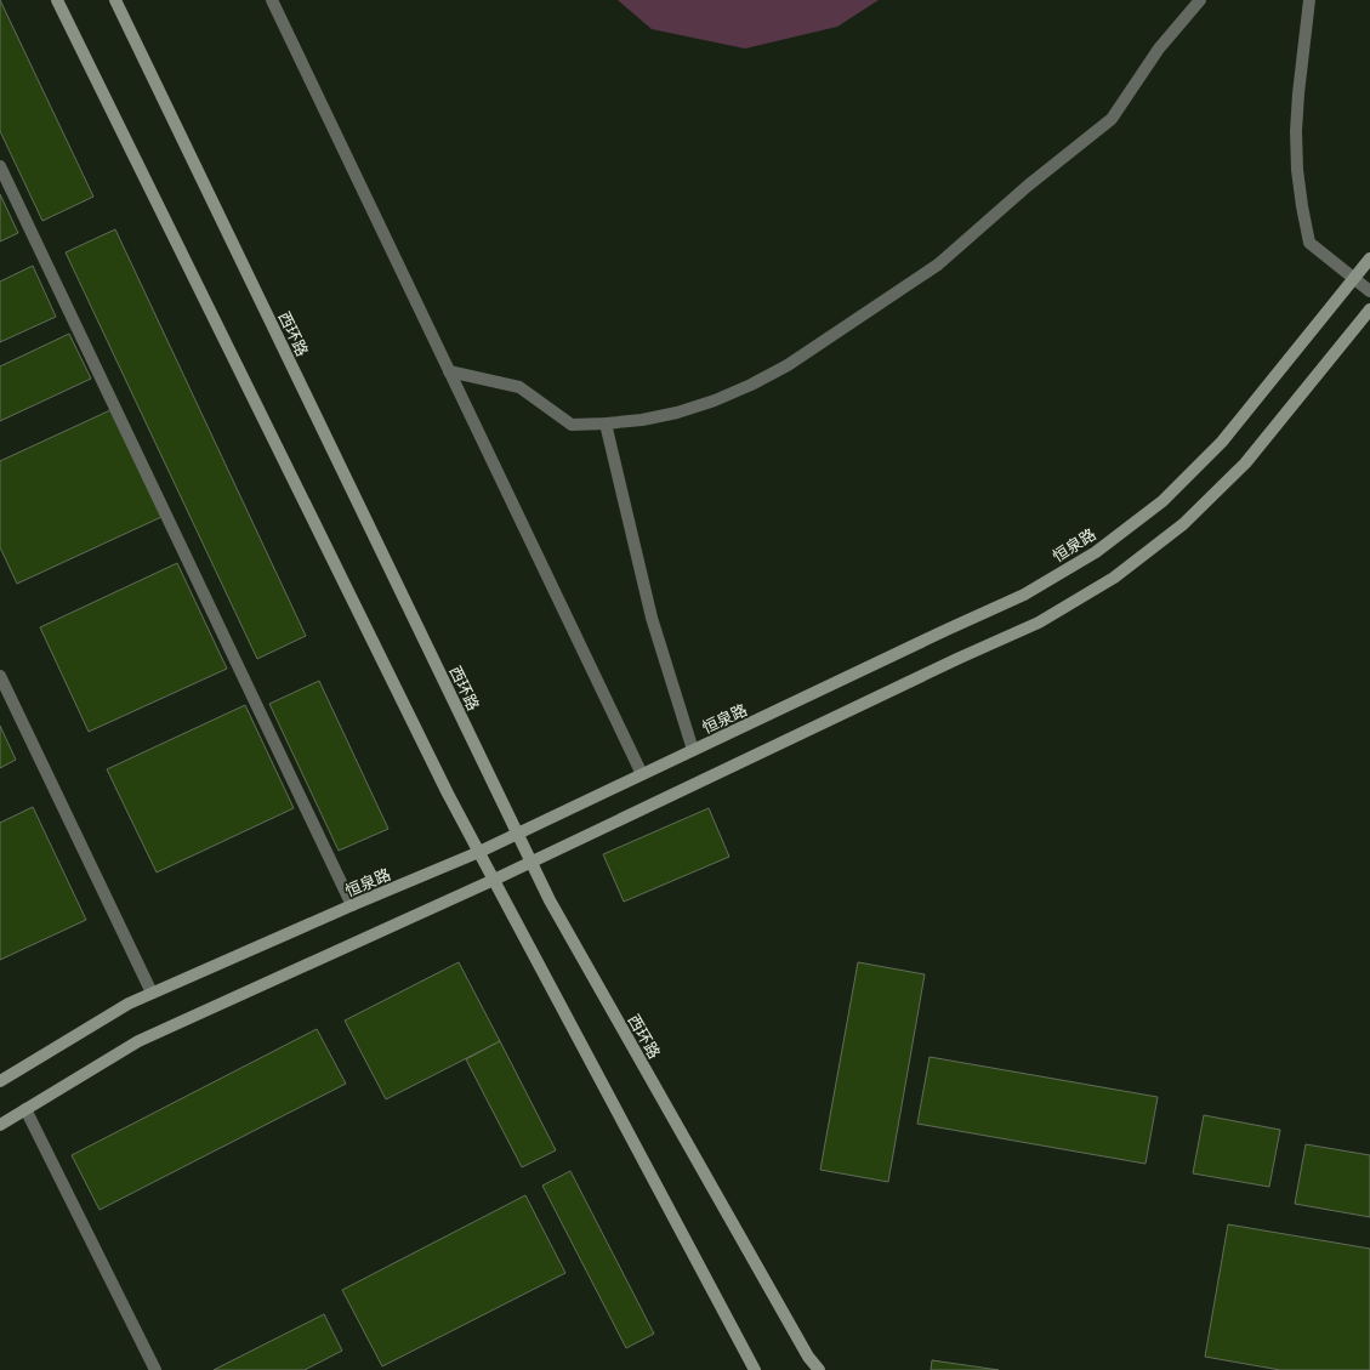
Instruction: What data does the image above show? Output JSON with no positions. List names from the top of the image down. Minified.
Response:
{"streets":{"main road":["西环路","恒泉路"]},"crossings":[["西环路","恒泉路"]]}
